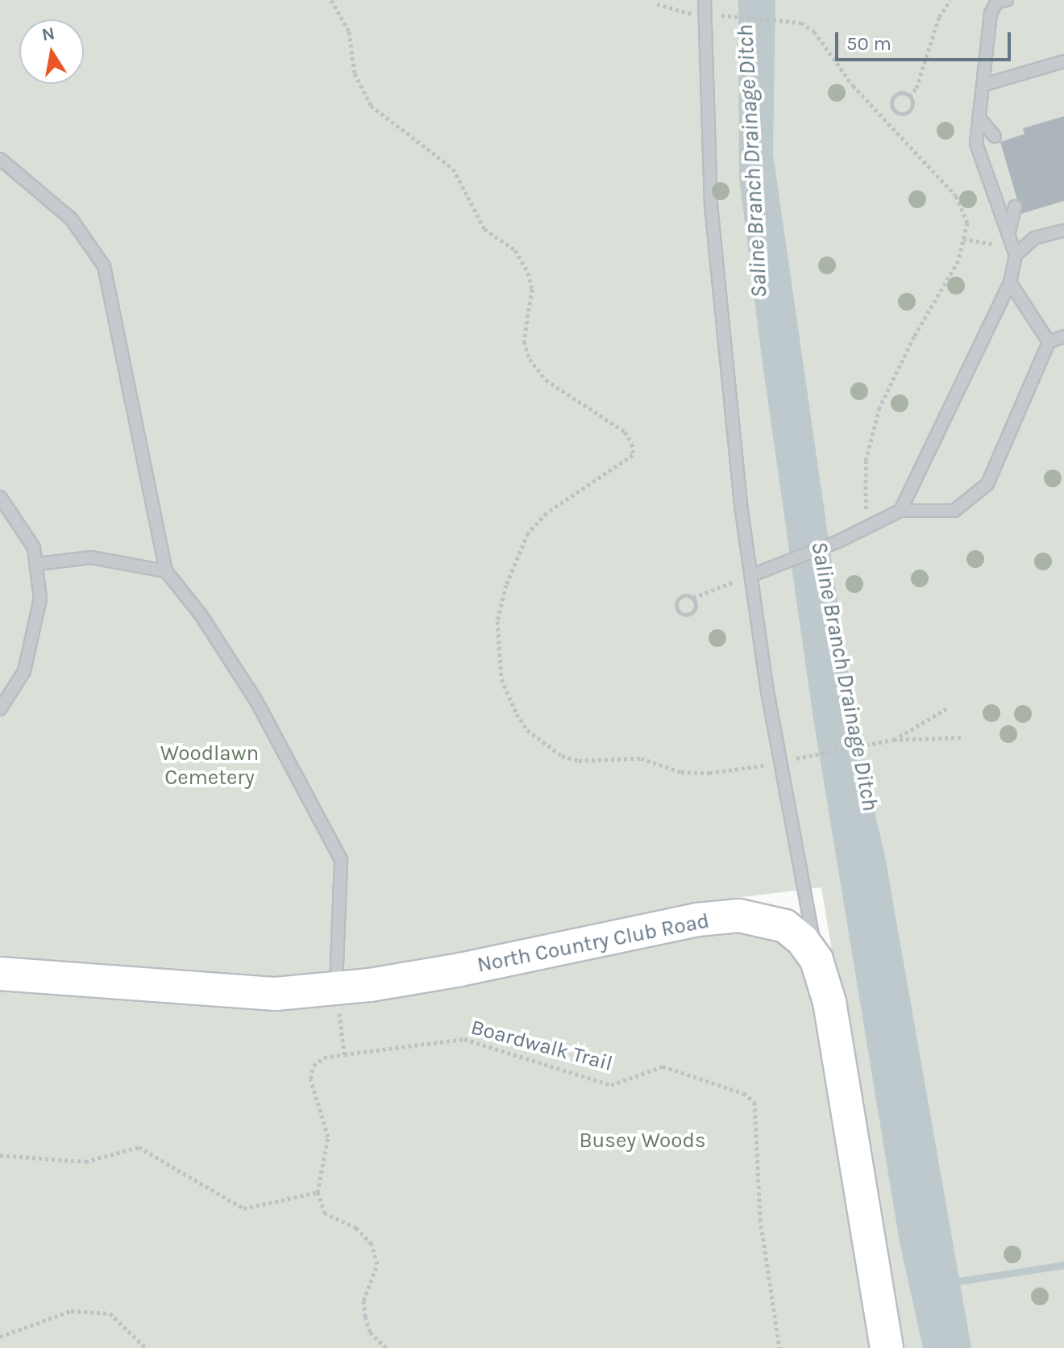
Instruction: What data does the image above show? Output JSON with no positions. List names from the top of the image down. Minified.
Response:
{"streets":{"street":["North Country Club Road"],"path":["Boardwalk Trail"]},"water":["Saline Branch Drainage Ditch"],"parks":["Woodlawn Cemetery","Busey Woods"],"scale_bar":"50 m","north":"top"}
